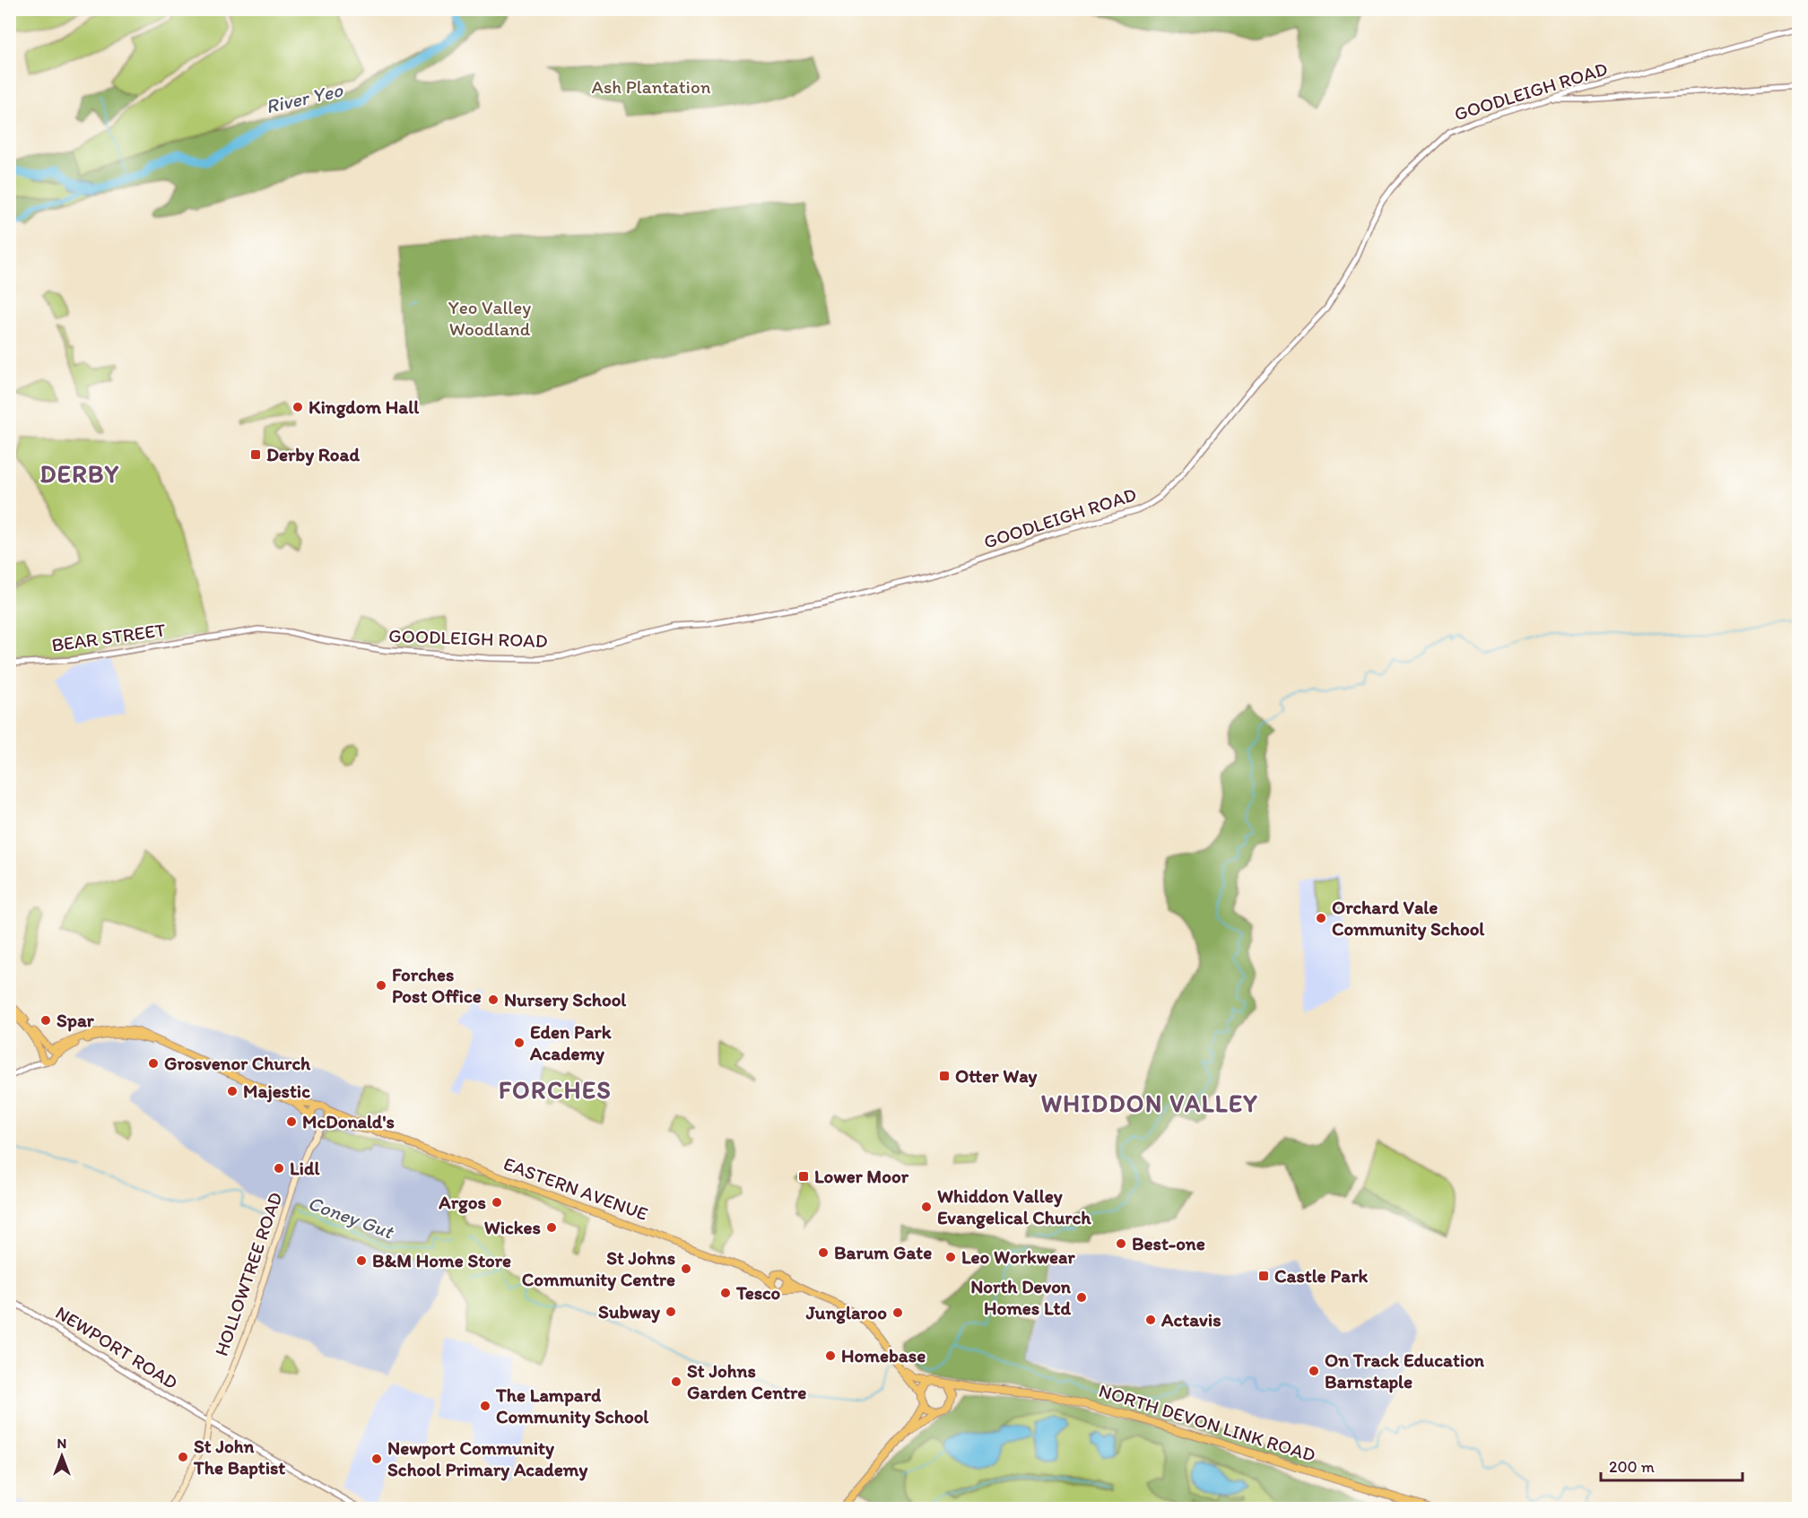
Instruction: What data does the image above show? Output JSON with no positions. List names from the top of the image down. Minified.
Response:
{"streets":{"highway":["NORTH DEVON LINK ROAD"],"main road":["EASTERN AVENUE","HOLLOWTREE ROAD"],"street":["GOODLEIGH ROAD","BEAR STREET","NEWPORT ROAD"]},"crossings":[["GOODLEIGH ROAD","BEAR STREET"],["EASTERN AVENUE","HOLLOWTREE ROAD"],["HOLLOWTREE ROAD","NEWPORT ROAD"]],"districts":["DERBY","FORCHES","WHIDDON VALLEY"],"water":["River Yeo","Coney Gut"],"parks":["Ash Plantation","Yeo Valley Woodland"],"places":{"other":["Kingdom Hall","Orchard Vale Community School","Forches Post Office","Nursery School","Spar","Eden Park Academy","Grosvenor Church","Majestic","McDonald's","Lidl","Argos","Whiddon Valley Evangelical Church","Wickes","Best-one","Barum Gate","Leo Workwear","B&M Home Store","St Johns Community Centre","Tesco","North Devon Homes Ltd","Subway","Junglaroo","Actavis","Homebase","On Track Education Barnstaple","St Johns Garden Centre","The Lampard Community School","St John The Baptist","Newport Community School Primary Academy"],"transit":["Derby Road","Otter Way","Lower Moor","Castle Park"]},"scale_bar":"200 m","north":"top"}
